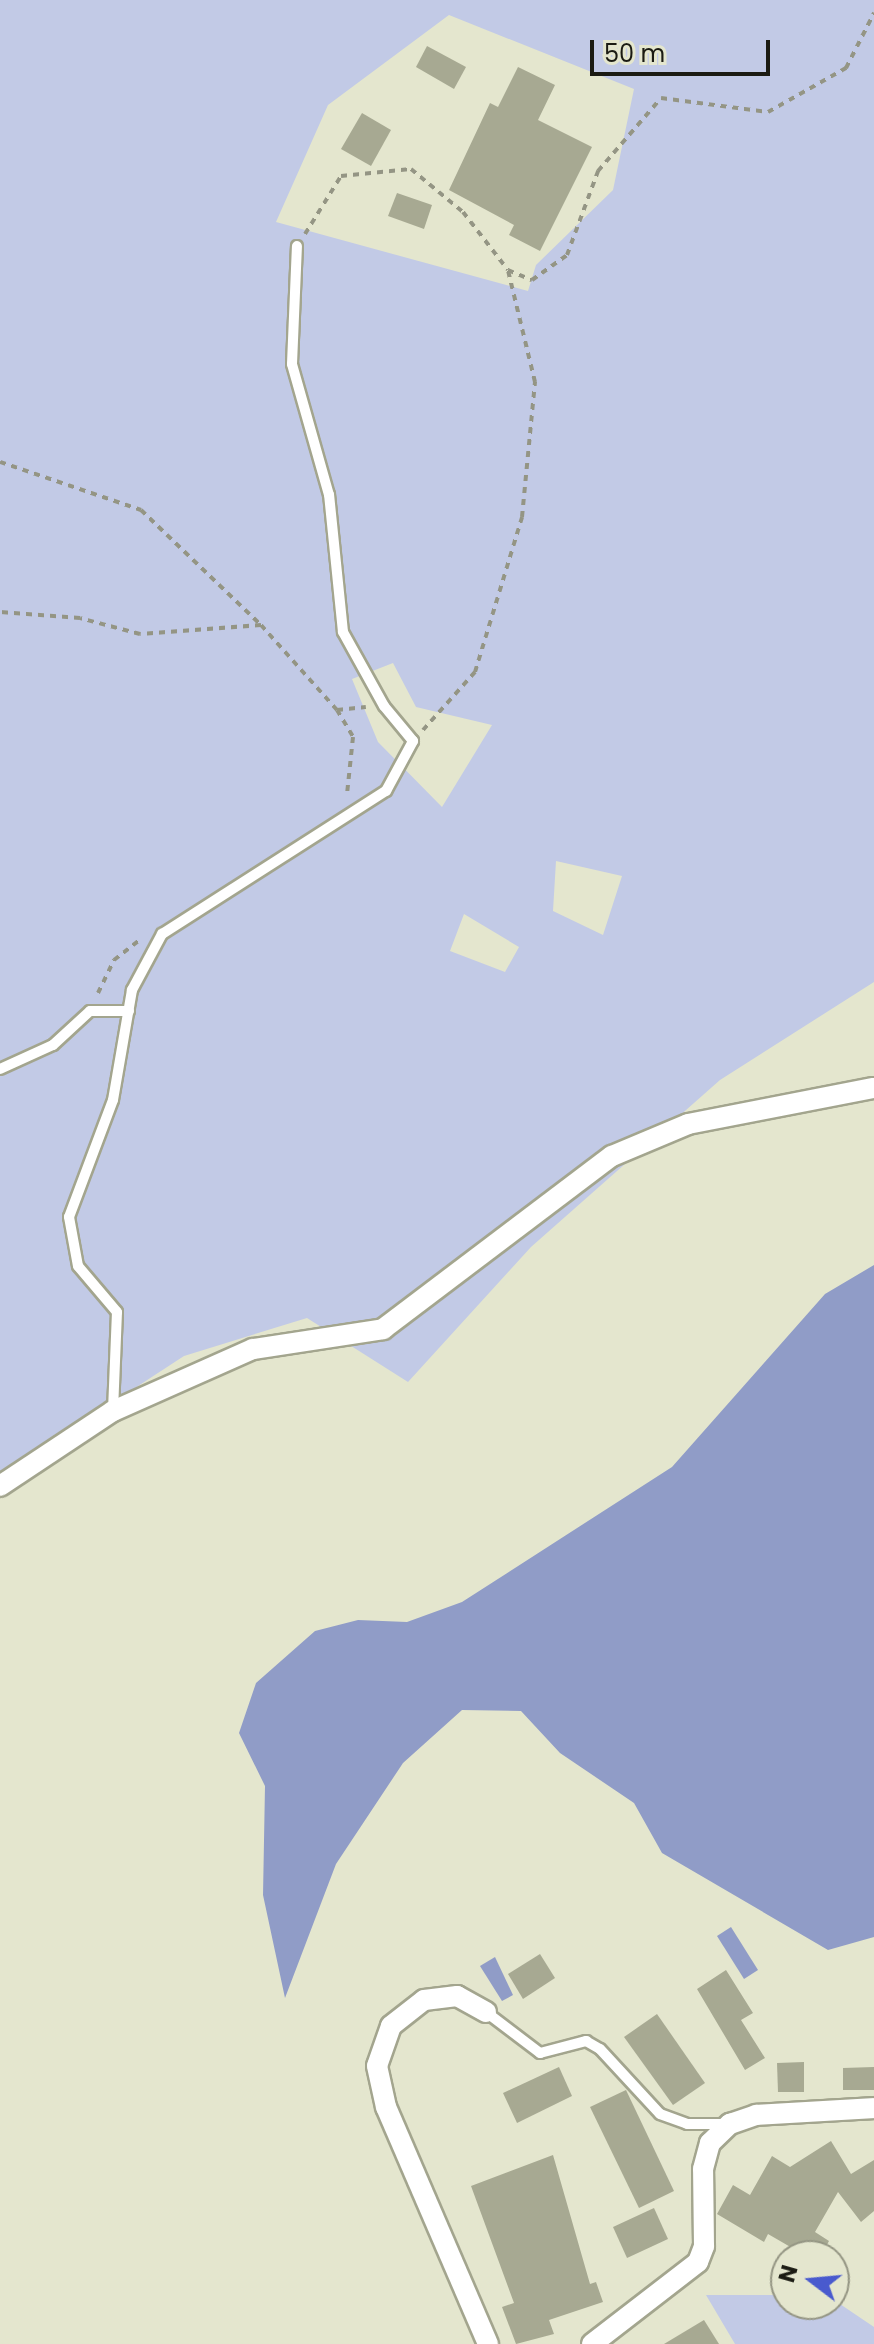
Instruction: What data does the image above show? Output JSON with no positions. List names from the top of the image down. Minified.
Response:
{"scale_bar":"50 m","north":"left"}
